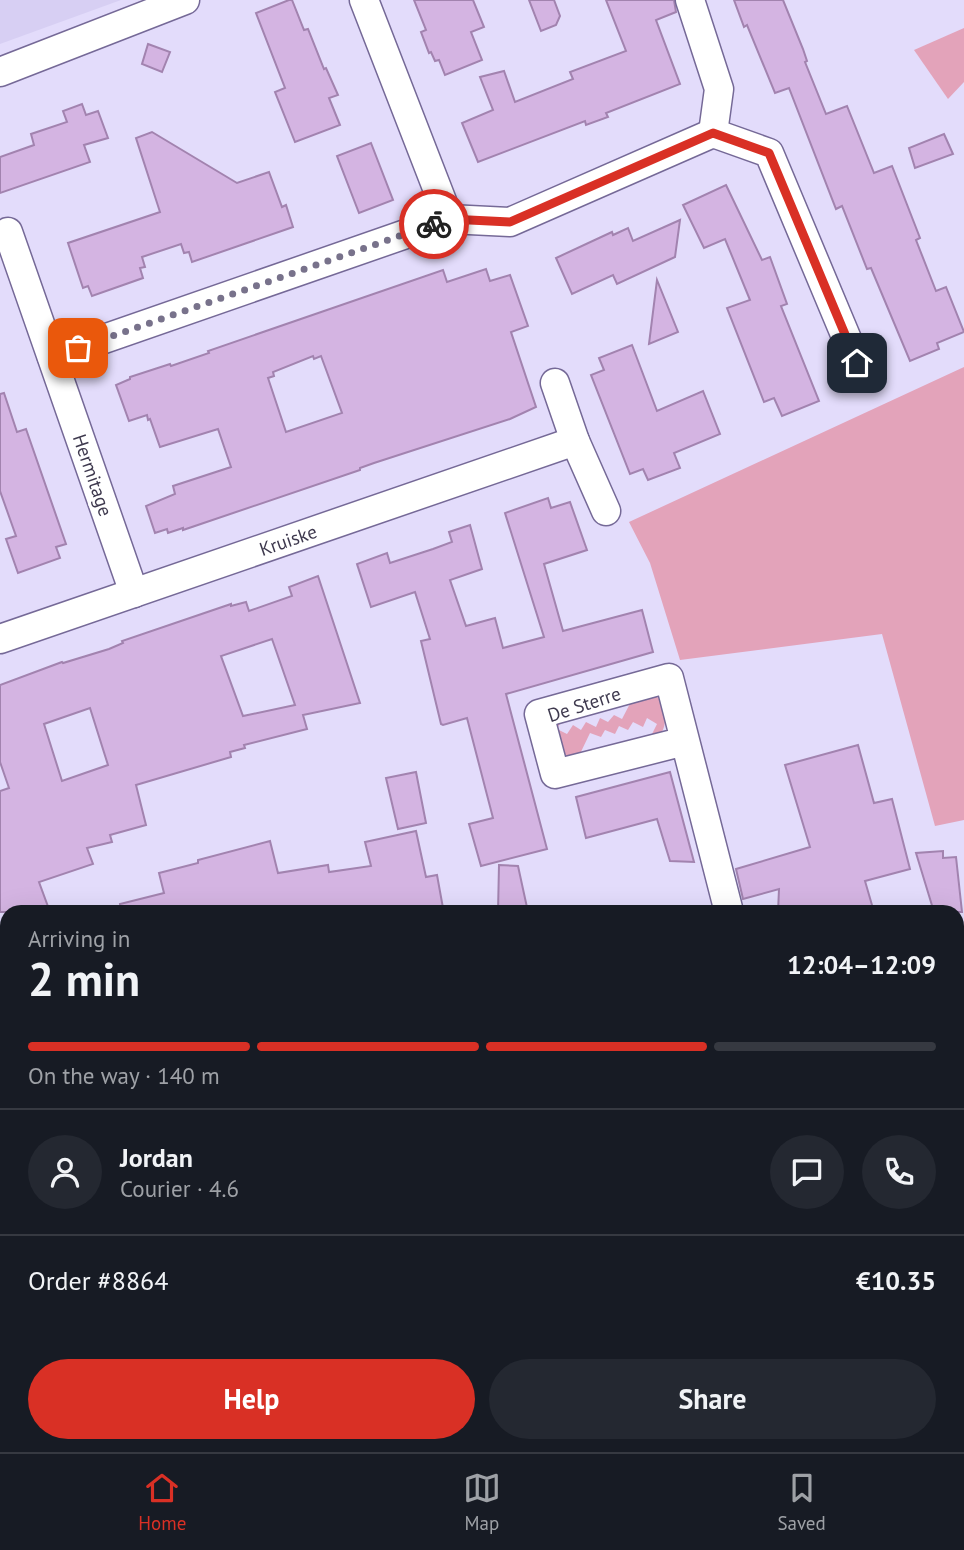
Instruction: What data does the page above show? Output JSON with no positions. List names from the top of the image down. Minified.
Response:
{"streets":{"street":["Hermitage","Kruiske","De Sterre"]},"crossings":[["Hermitage","Kruiske"]],"page":{"heading":["2 min","Arriving in","12:04–12:09"],"panel":["Jordan","Courier · 4.6","Order #8864","€10.35"],"bar":"On the way · 140 m","buttons":["Help","Share"],"tabs":["Home","Map","Saved"]}}
